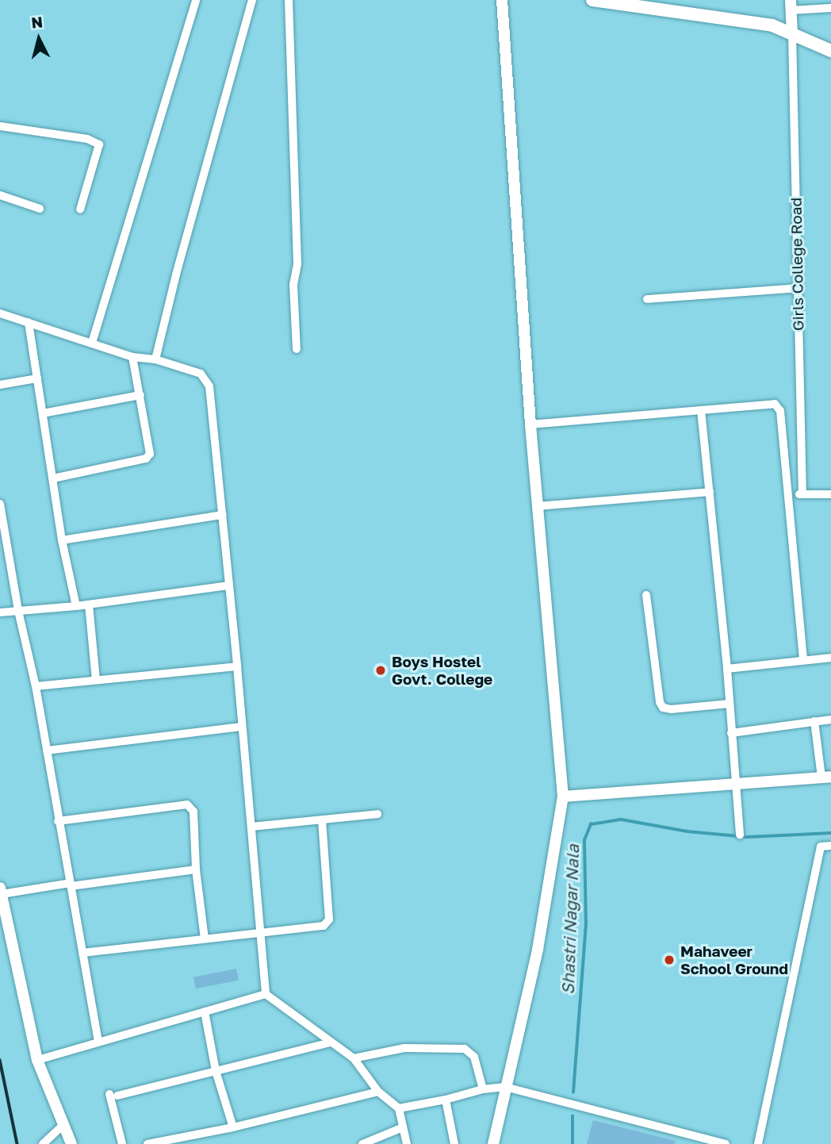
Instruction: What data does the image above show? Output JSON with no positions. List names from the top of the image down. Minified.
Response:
{"streets":{"street":["Girls College Road"]},"water":["Shastri Nagar Nala"],"places":["Boys Hostel Govt. College","Mahaveer School Ground"],"north":"top"}
